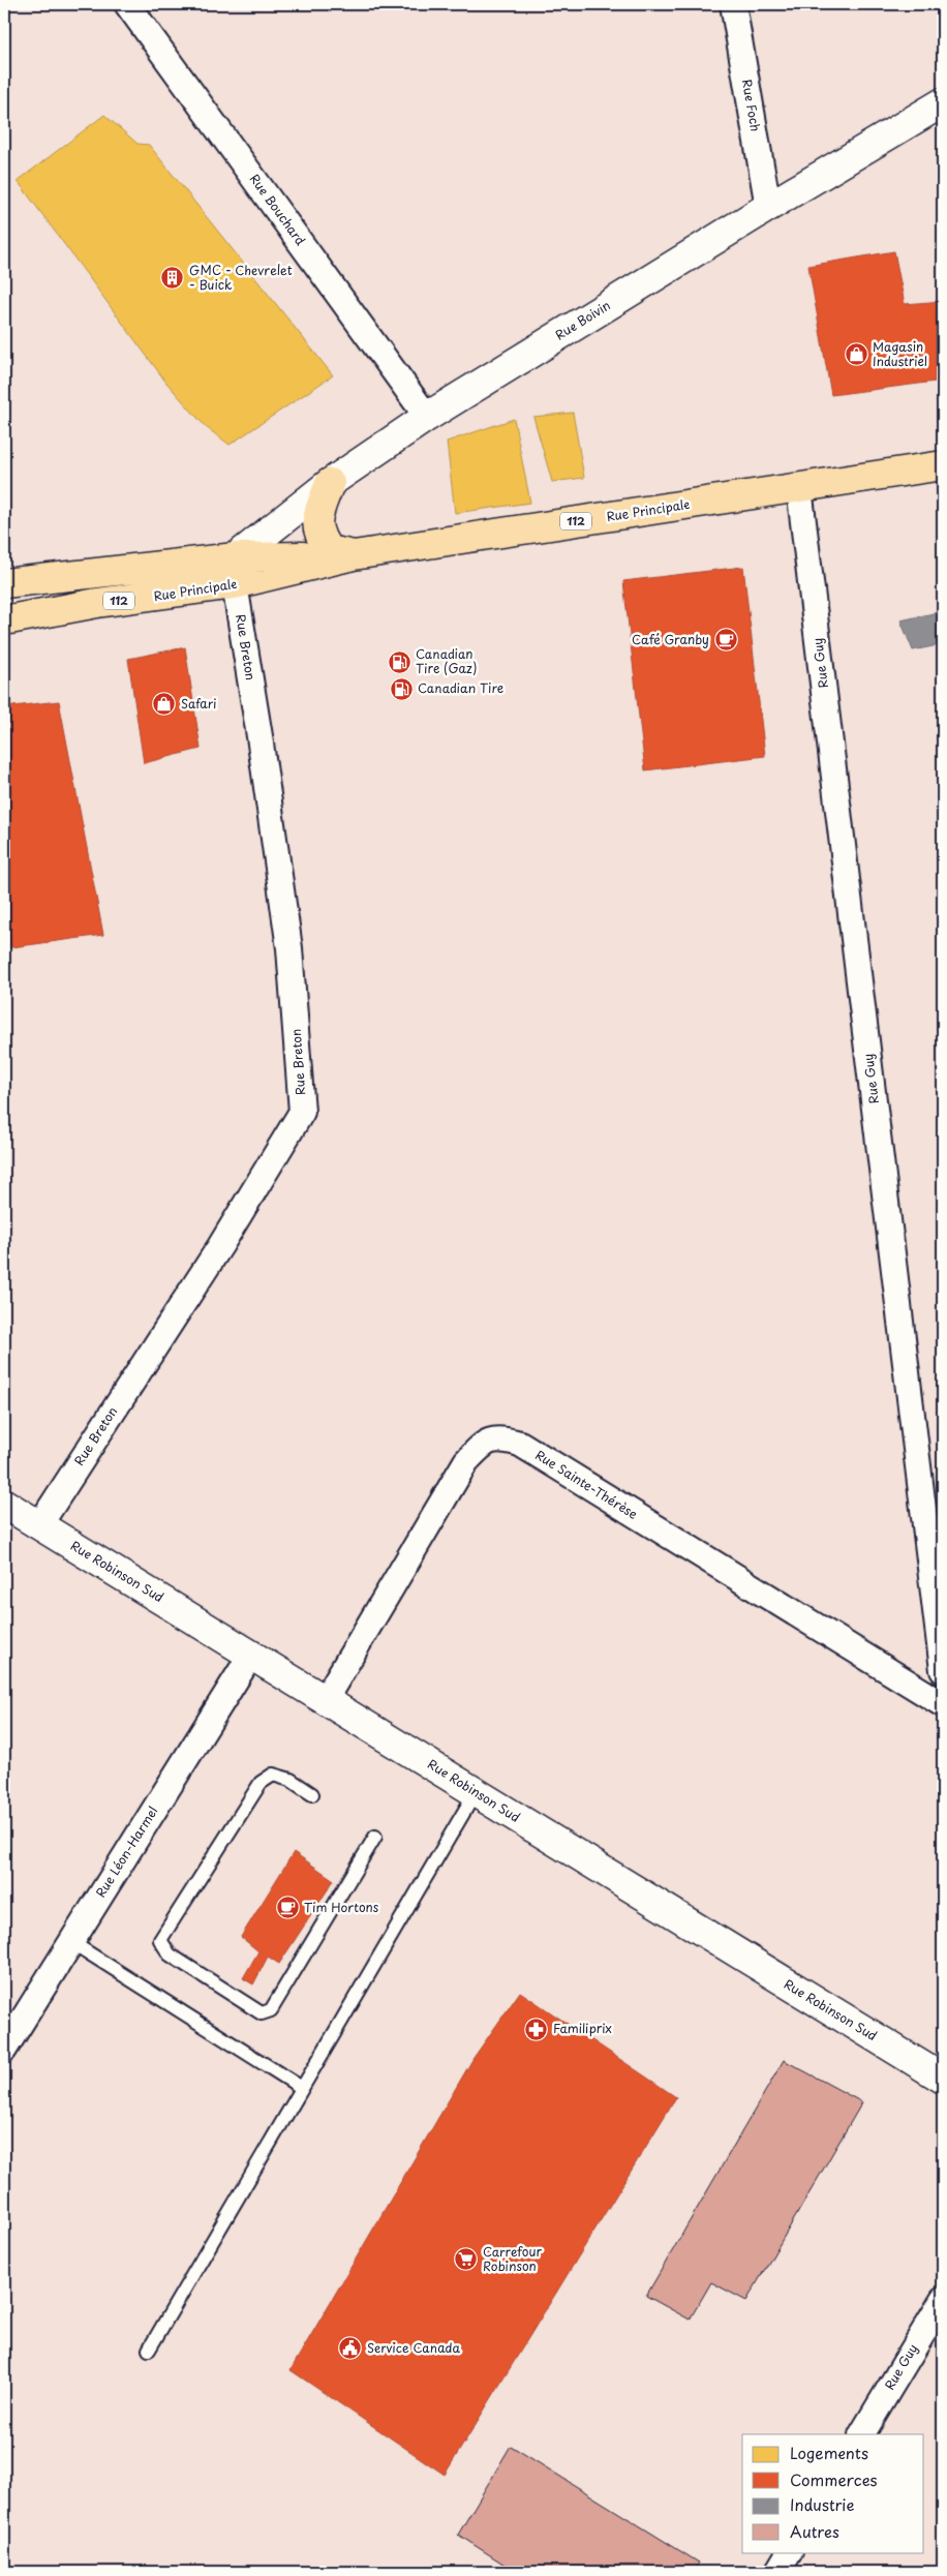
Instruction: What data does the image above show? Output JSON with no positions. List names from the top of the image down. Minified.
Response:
{"streets":{"main road":["Rue Principale","112"],"street":["Rue Foch","Rue Bouchard","Rue Boivin","Rue Breton","Rue Guy","Rue Sainte-Thérèse","Rue Robinson Sud","Rue Léon-Harmel"]},"crossings":[["Rue Foch","Rue Boivin"],["Rue Bouchard","Rue Boivin"],["Rue Boivin","Rue Principale"],["Rue Boivin","Rue Breton"],["Rue Principale","Rue Breton"],["Rue Principale","Rue Guy"],["Rue Breton","Rue Robinson Sud"],["Rue Sainte-Thérèse","Rue Robinson Sud"],["Rue Robinson Sud","Rue Léon-Harmel"]],"places":{"building":["GMC - Chevrelet - Buick"],"shop":["Magasin Industriel","Safari"],"cafe":["Café Granby","Tim Hortons"],"fuel station":["Canadian Tire (Gaz)","Canadian Tire"],"pharmacy":["Familiprix"],"supermarket":["Carrefour Robinson"],"public building":["Service Canada"]},"legend":["Logements","Commerces","Industrie","Autres"]}
